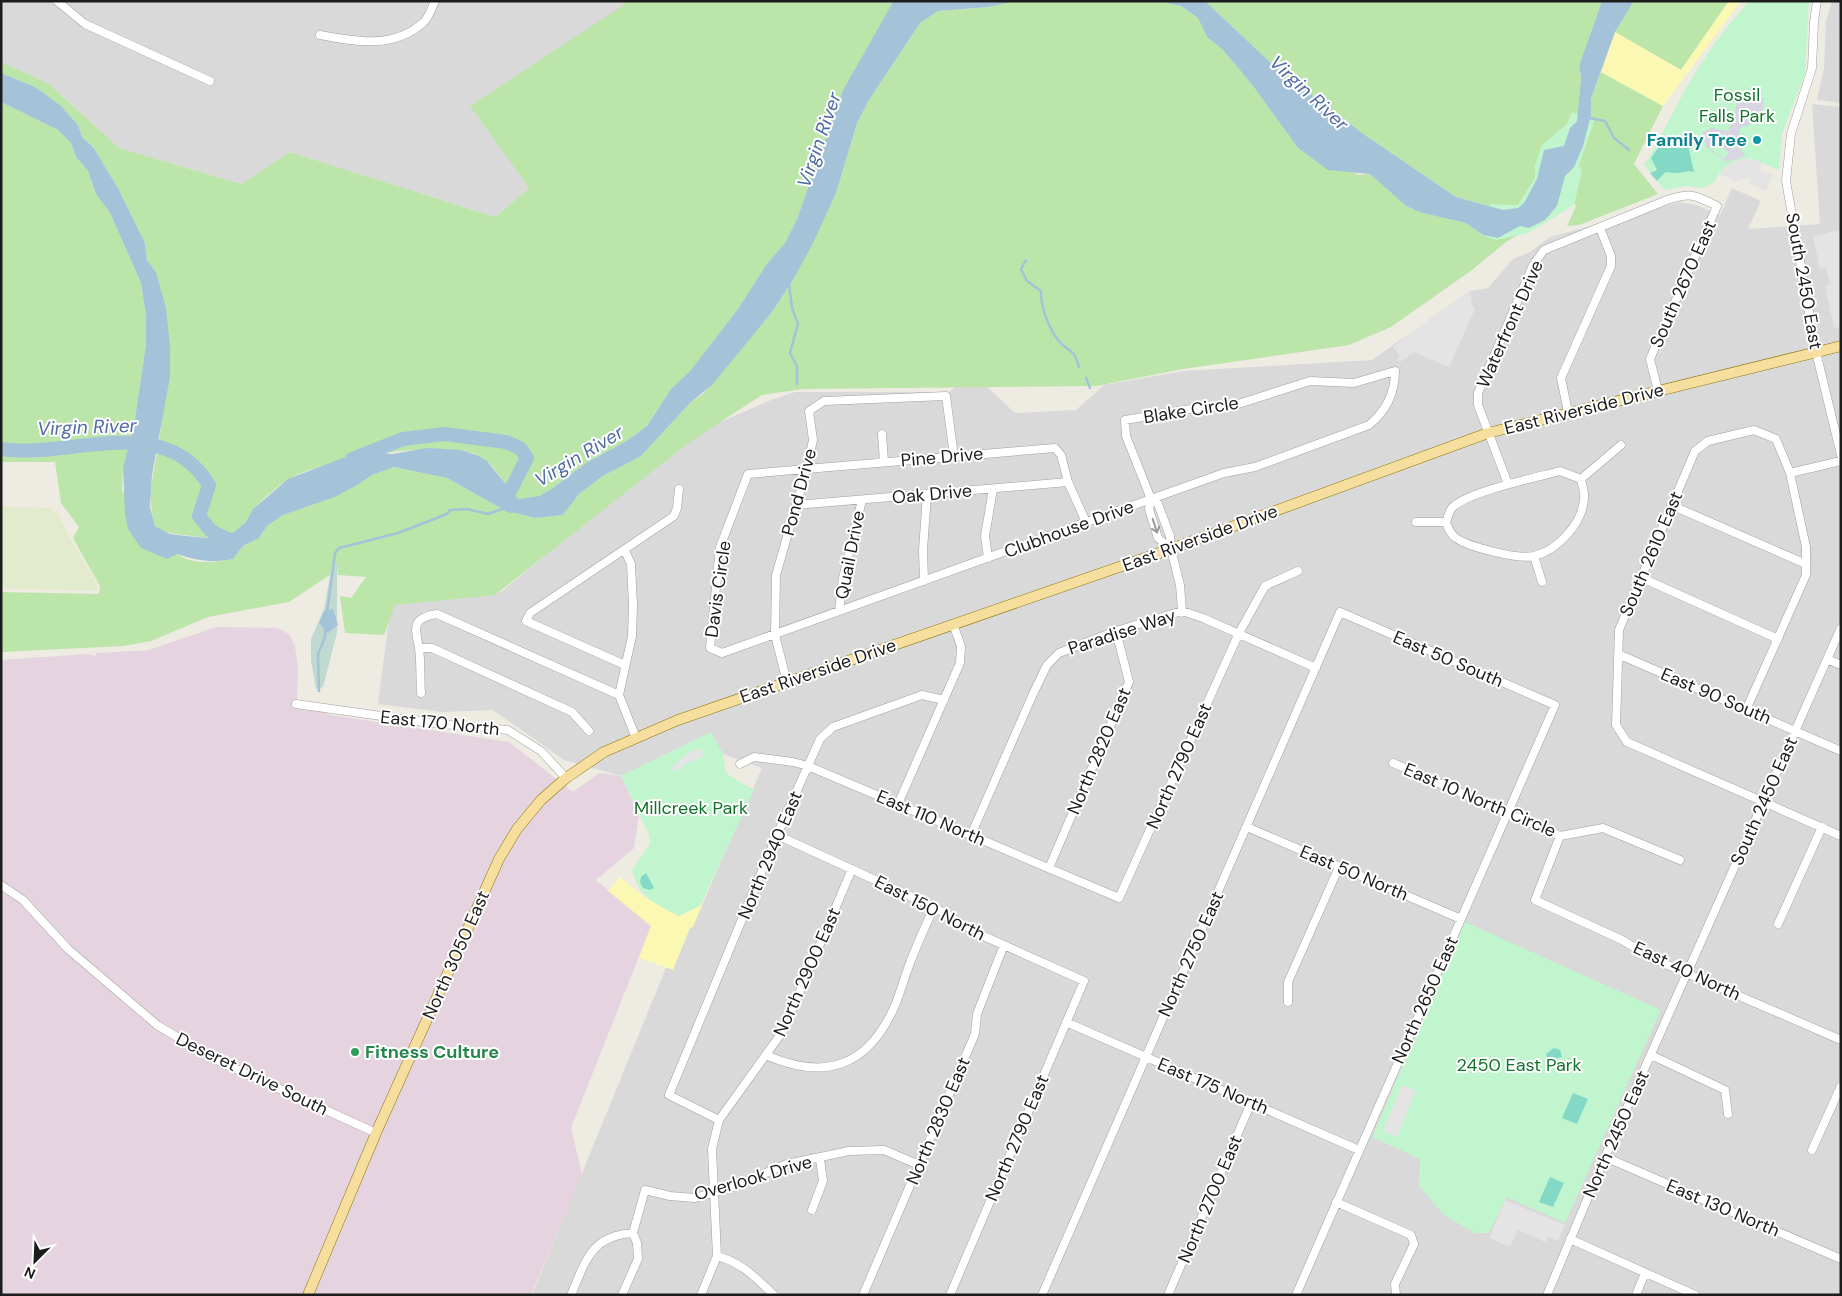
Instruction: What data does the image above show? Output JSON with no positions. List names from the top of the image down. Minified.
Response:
{"streets":{"main road":["East Riverside Drive","North 3050 East"],"street":["South 2450 East","South 2670 East","Waterfront Drive","Blake Circle","Pine Drive","Pond Drive","Oak Drive","Clubhouse Drive","South 2610 East","Quail Drive","Davis Circle","Paradise Way","East 50 South","East 90 South","East 170 North","North 2820 East","North 2790 East","East 10 North Circle","East 110 North","North 2940 East","East 50 North","East 150 North","North 2750 East","East 40 North","North 2900 East","North 2650 East","Deseret Drive South","East 175 North","North 2830 East","North 2450 East","Overlook Drive","North 2700 East","East 130 North"]},"crossings":[["South 2450 East","East Riverside Drive"],["South 2450 East","South 2610 East"],["South 2450 East","East 90 South"],["South 2450 East","East 40 North"],["South 2450 East","North 2450 East"],["South 2670 East","Waterfront Drive"],["South 2670 East","East Riverside Drive"],["Waterfront Drive","East Riverside Drive"],["East Riverside Drive","Pond Drive"],["East Riverside Drive","East 170 North"],["East Riverside Drive","North 3050 East"],["Blake Circle","Clubhouse Drive"],["Pine Drive","Pond Drive"],["Pine Drive","Oak Drive"],["Pine Drive","Clubhouse Drive"],["Pine Drive","Davis Circle"],["Pond Drive","Oak Drive"],["Pond Drive","Clubhouse Drive"],["Oak Drive","Quail Drive"],["Clubhouse Drive","Quail Drive"],["Clubhouse Drive","Davis Circle"],["South 2610 East","East 90 South"],["Paradise Way","North 2820 East"],["Paradise Way","North 2790 East"],["Paradise Way","East 110 North"],["Paradise Way","North 2750 East"],["East 50 South","North 2750 East"],["East 50 South","North 2650 East"],["East 170 North","North 3050 East"],["North 2820 East","East 110 North"],["North 2790 East","East 110 North"],["North 2790 East","East 150 North"],["North 2790 East","East 175 North"],["East 10 North Circle","East 40 North"],["East 10 North Circle","North 2650 East"],["East 110 North","North 2940 East"],["North 2940 East","East 150 North"],["North 2940 East","North 2900 East"],["East 50 North","North 2750 East"],["East 50 North","North 2650 East"],["East 150 North","North 2900 East"],["East 150 North","North 2830 East"],["North 2750 East","East 175 North"],["North 3050 East","Deseret Drive South"],["East 40 North","North 2450 East"],["North 2900 East","Overlook Drive"],["North 2650 East","East 175 North"],["East 175 North","North 2700 East"],["North 2830 East","Overlook Drive"],["North 2450 East","East 130 North"]],"water":["Virgin River"],"parks":["Fossil Falls Park","Millcreek Park","2450 East Park"],"places":["Family Tree","Fitness Culture"],"north":"bottom left"}
